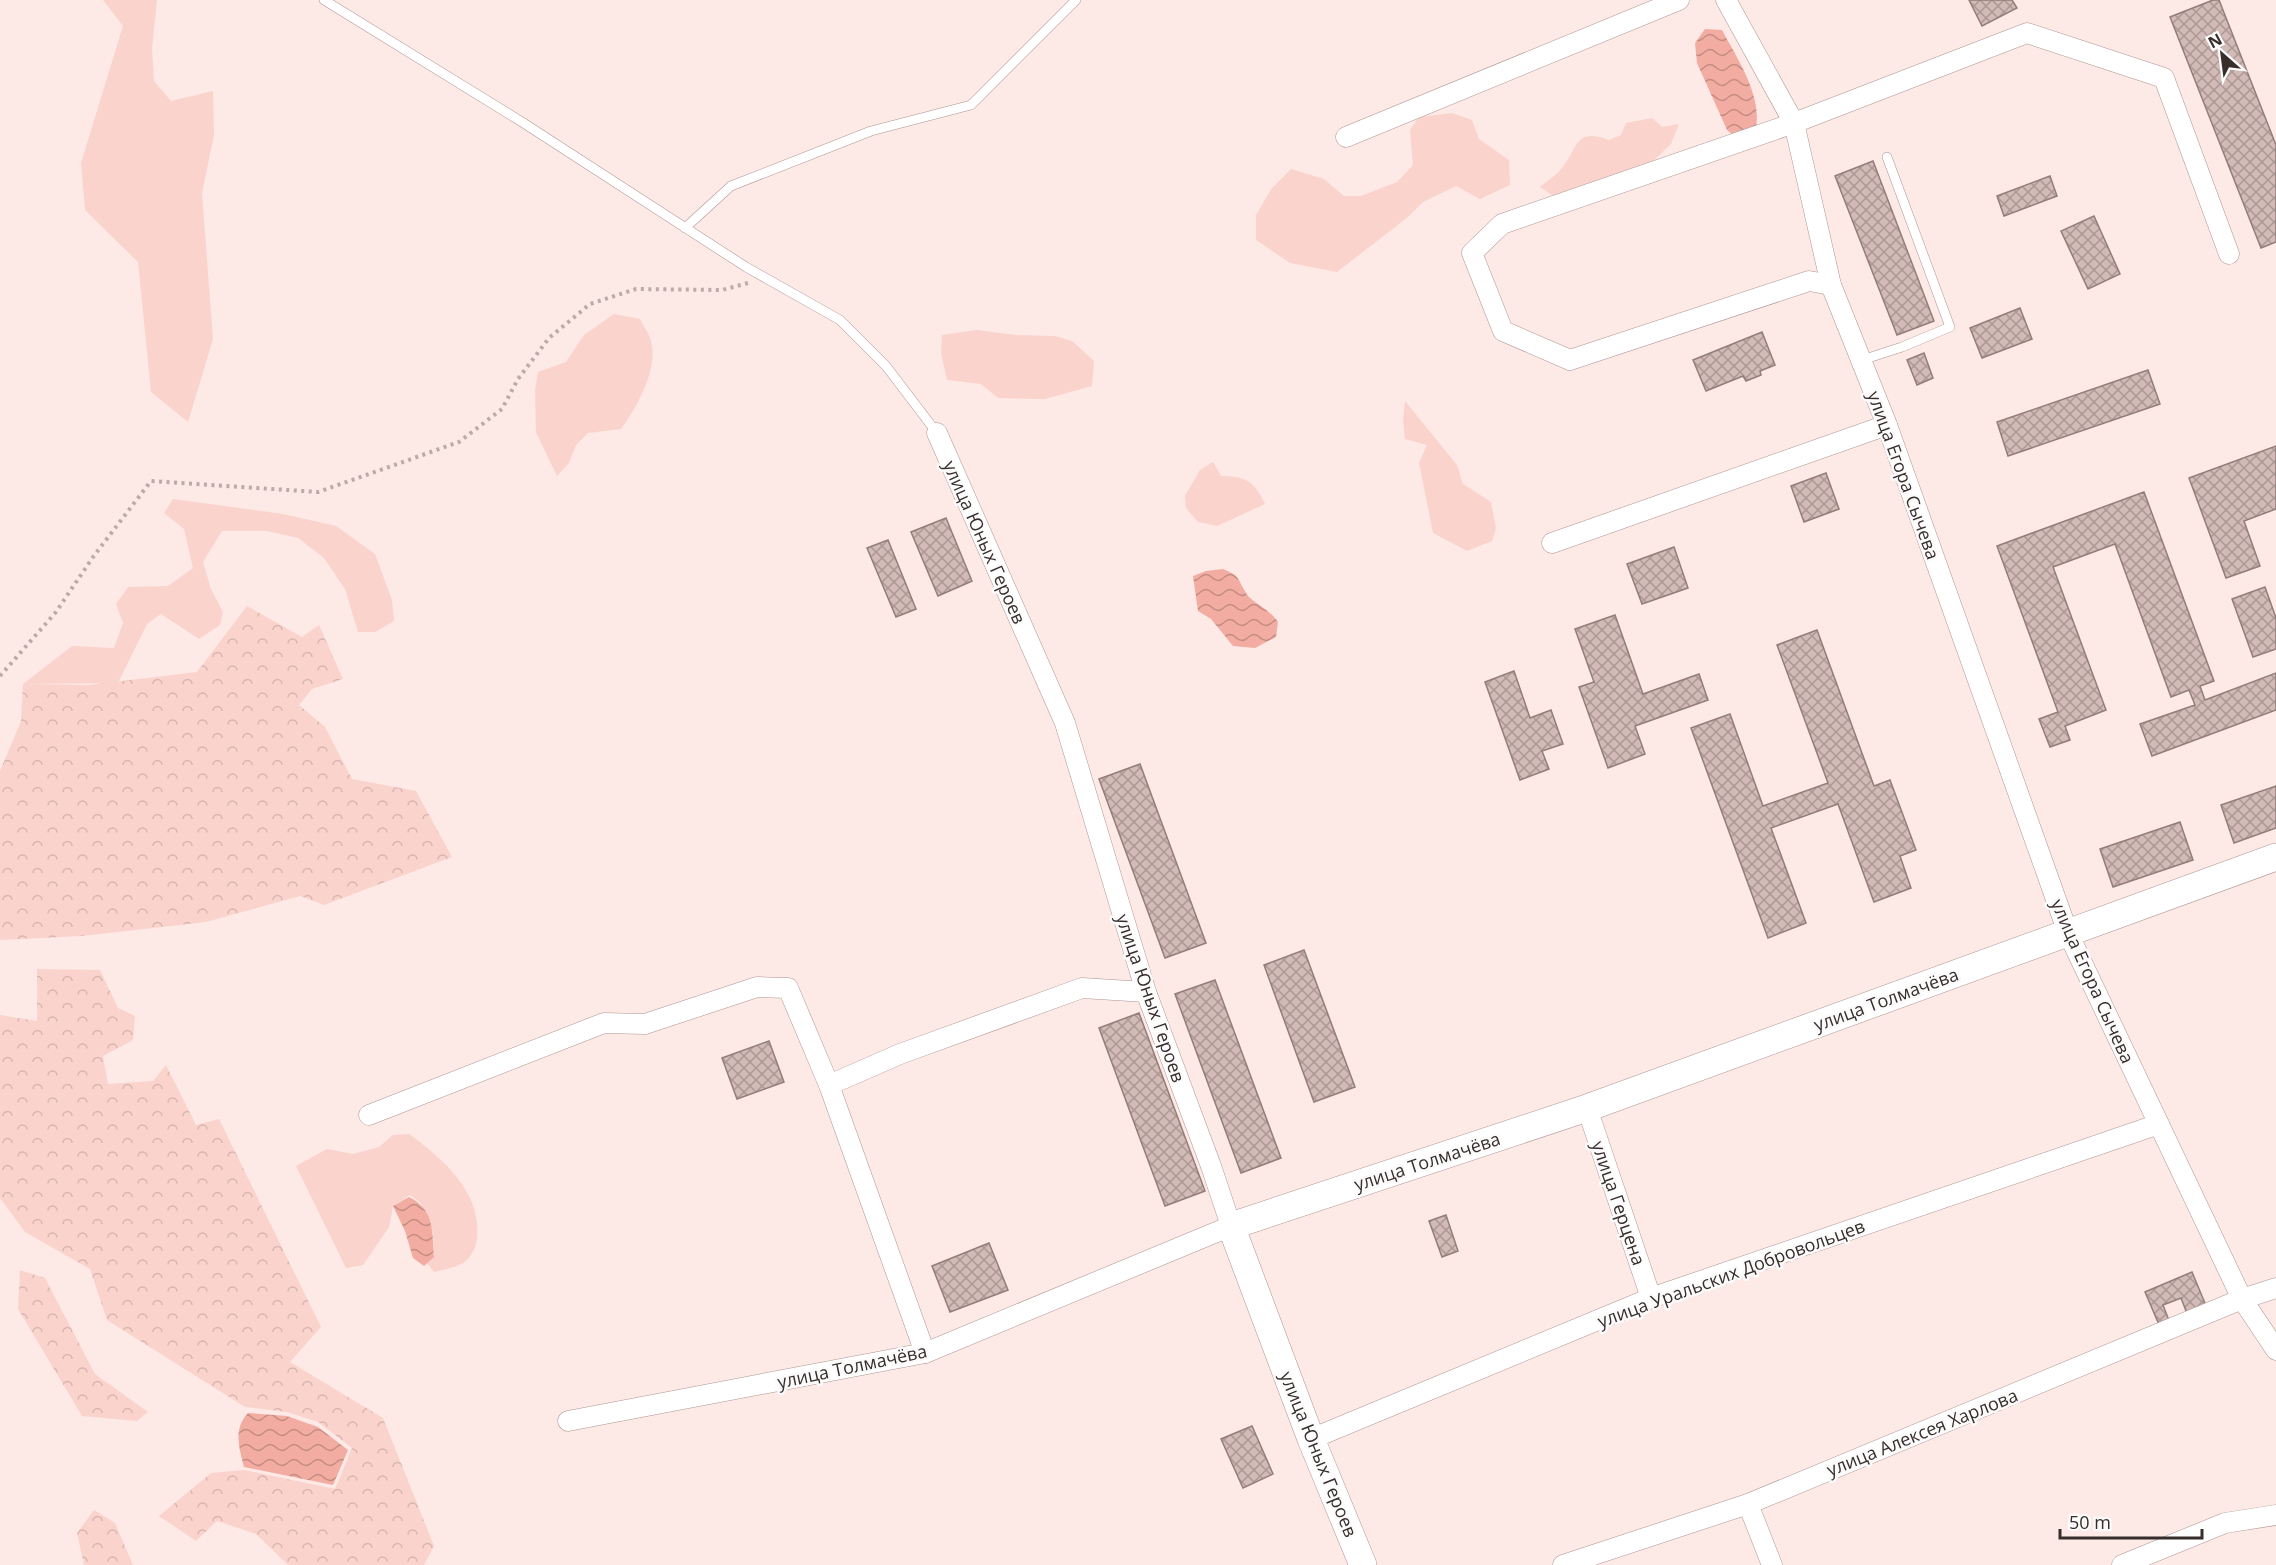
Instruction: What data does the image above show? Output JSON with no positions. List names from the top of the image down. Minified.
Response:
{"streets":{"street":["улица Егора Сычева","улица Юных Героев","улица Толмачёва","улица Герцена","улица Уральских Добровольцев","улица Алексея Харлова"]},"crossings":[["улица Егора Сычева","улица Толмачёва"],["улица Егора Сычева","улица Уральских Добровольцев"],["улица Егора Сычева","улица Алексея Харлова"],["улица Юных Героев","улица Толмачёва"],["улица Юных Героев","улица Уральских Добровольцев"],["улица Толмачёва","улица Герцена"],["улица Герцена","улица Уральских Добровольцев"]],"scale_bar":"50 m","north":"top left"}
